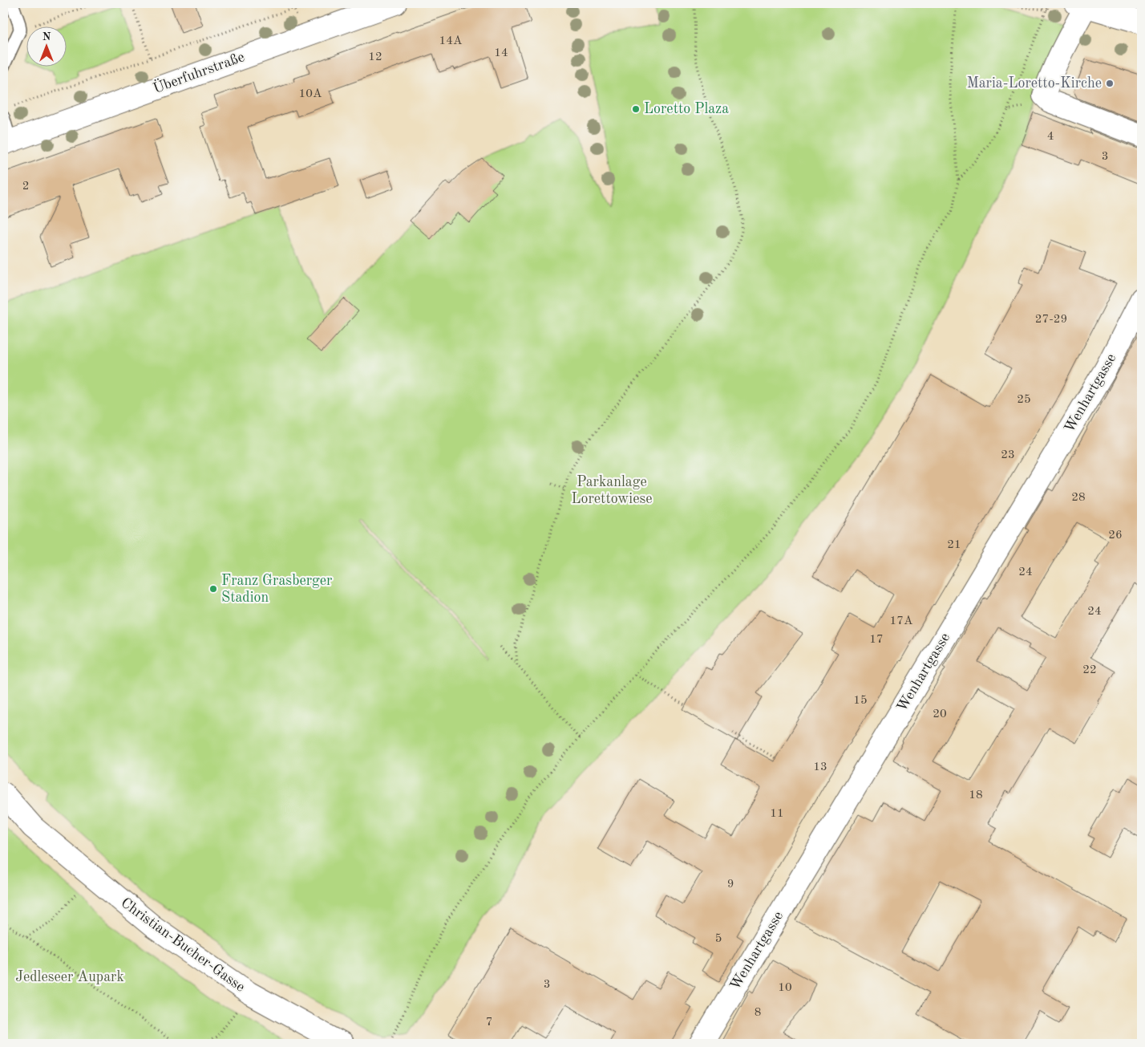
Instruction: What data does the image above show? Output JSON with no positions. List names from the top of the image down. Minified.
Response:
{"streets":{"street":["Überfuhrstraße","Wenhartgasse","Christian-Bucher-Gasse"]},"parks":["Parkanlage Lorettowiese","Jedleseer Aupark"],"places":["Maria-Loretto-Kirche","Loretto Plaza","Franz Grasberger Stadion"],"house_numbers":["14A","14","12","10A","4","3","2","27-29","25","23","28","26","21","24","24","17A","17","22","15","20","13","18","11","9","5","3","10","8","7"],"north":"top"}
